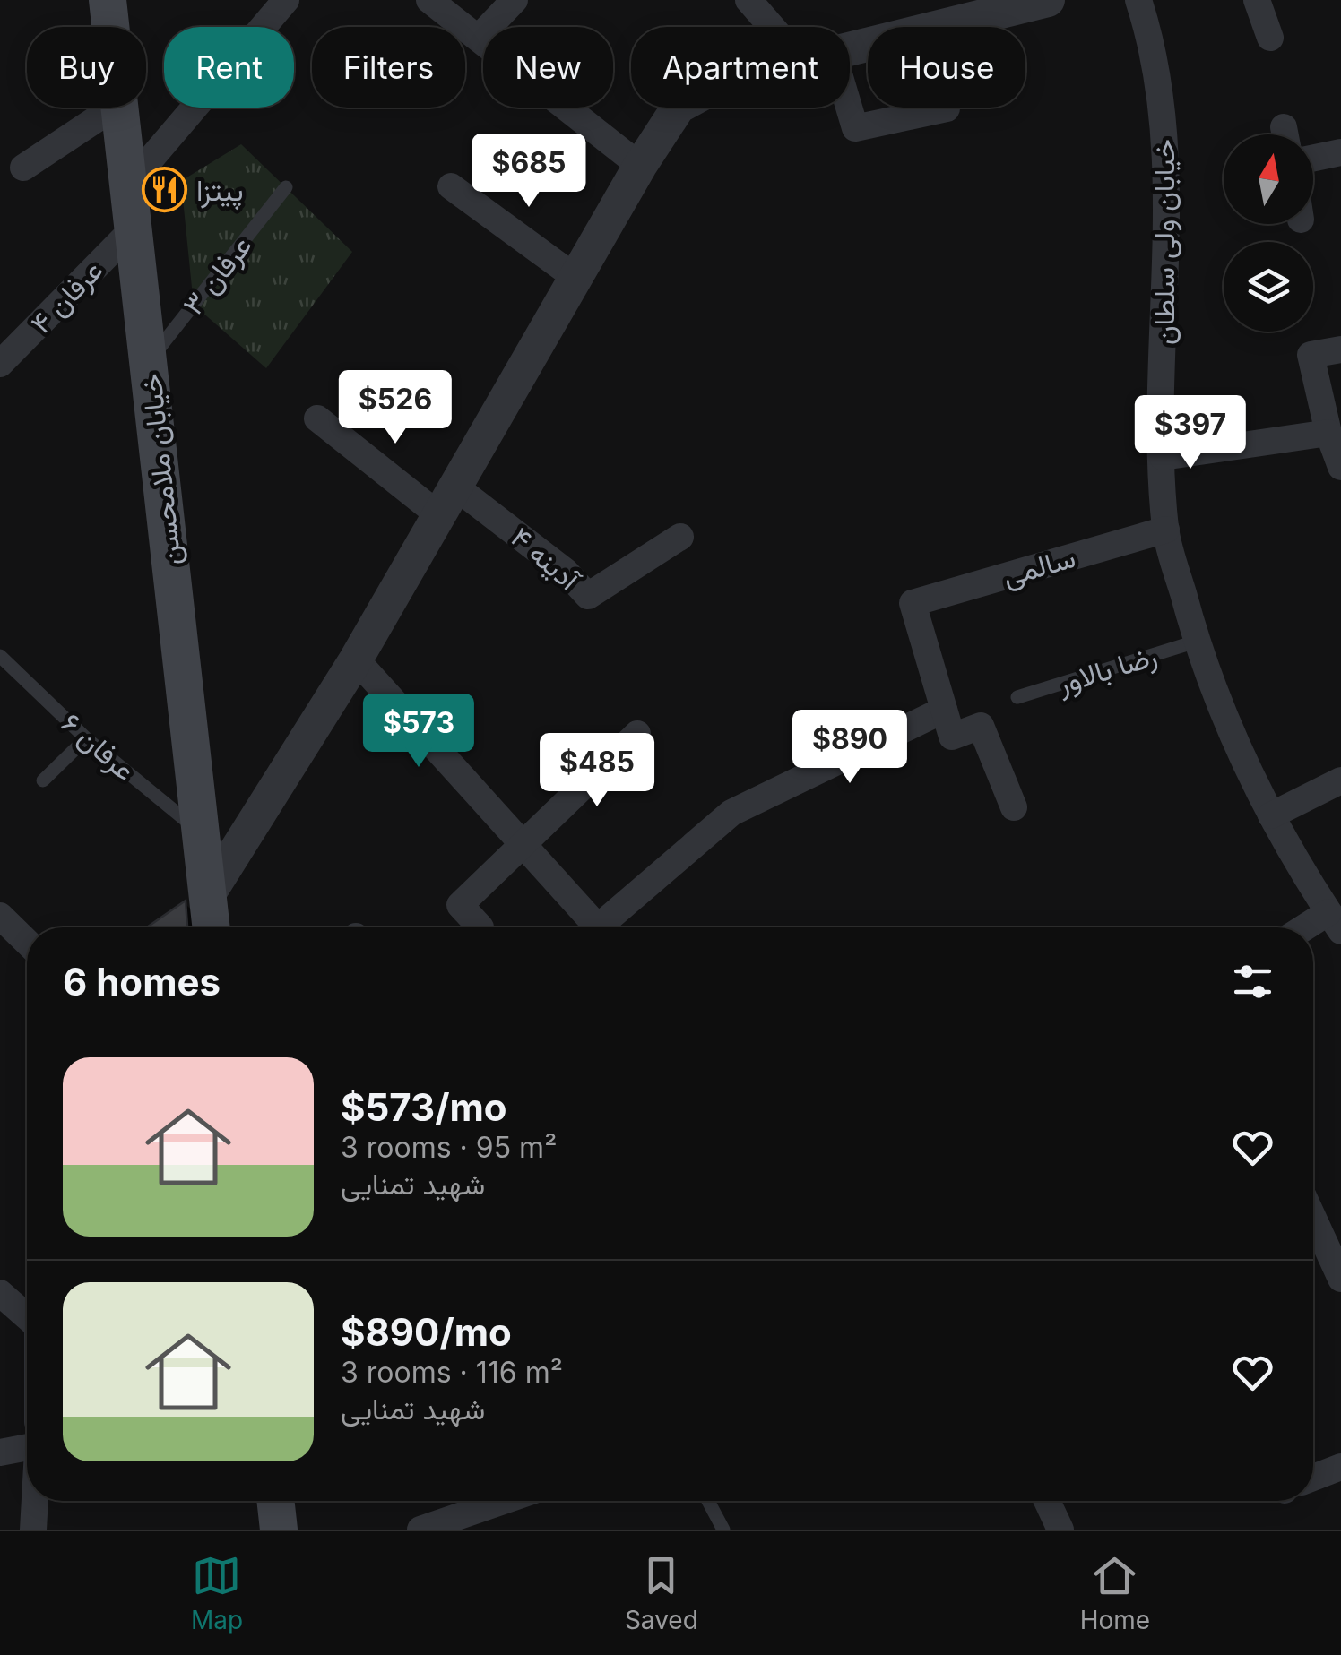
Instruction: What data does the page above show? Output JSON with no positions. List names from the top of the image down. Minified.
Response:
{"streets":{"main road":["خیابان ملامحسن"],"street":["خیابان ولی سلطان","عرفان ۴","آدینه ۴","سالمی"],"lane":["عرفان ۳","رضا بالاور","عرفان ۶"]},"crossings":[["خیابان ولی سلطان","سالمی"],["خیابان ولی سلطان","رضا بالاور"],["عرفان ۳","خیابان ملامحسن"],["عرفان ۴","خیابان ملامحسن"],["خیابان ملامحسن","عرفان ۶"]],"places":{"restaurant":["پیتزا"]},"north":"top","page":{"chip":["Buy","Rent","Filters","New","Apartment","House"],"price":["$685","$526","$397","$573","$890","$485"],"heading":"6 homes","list":[{"name":"$573/mo","note":"3 rooms · 95 m² · شهید تمنایی"},{"name":"$890/mo","note":"3 rooms · 116 m² · شهید تمنایی"}],"tabs":["Map","Saved","Home"]}}
